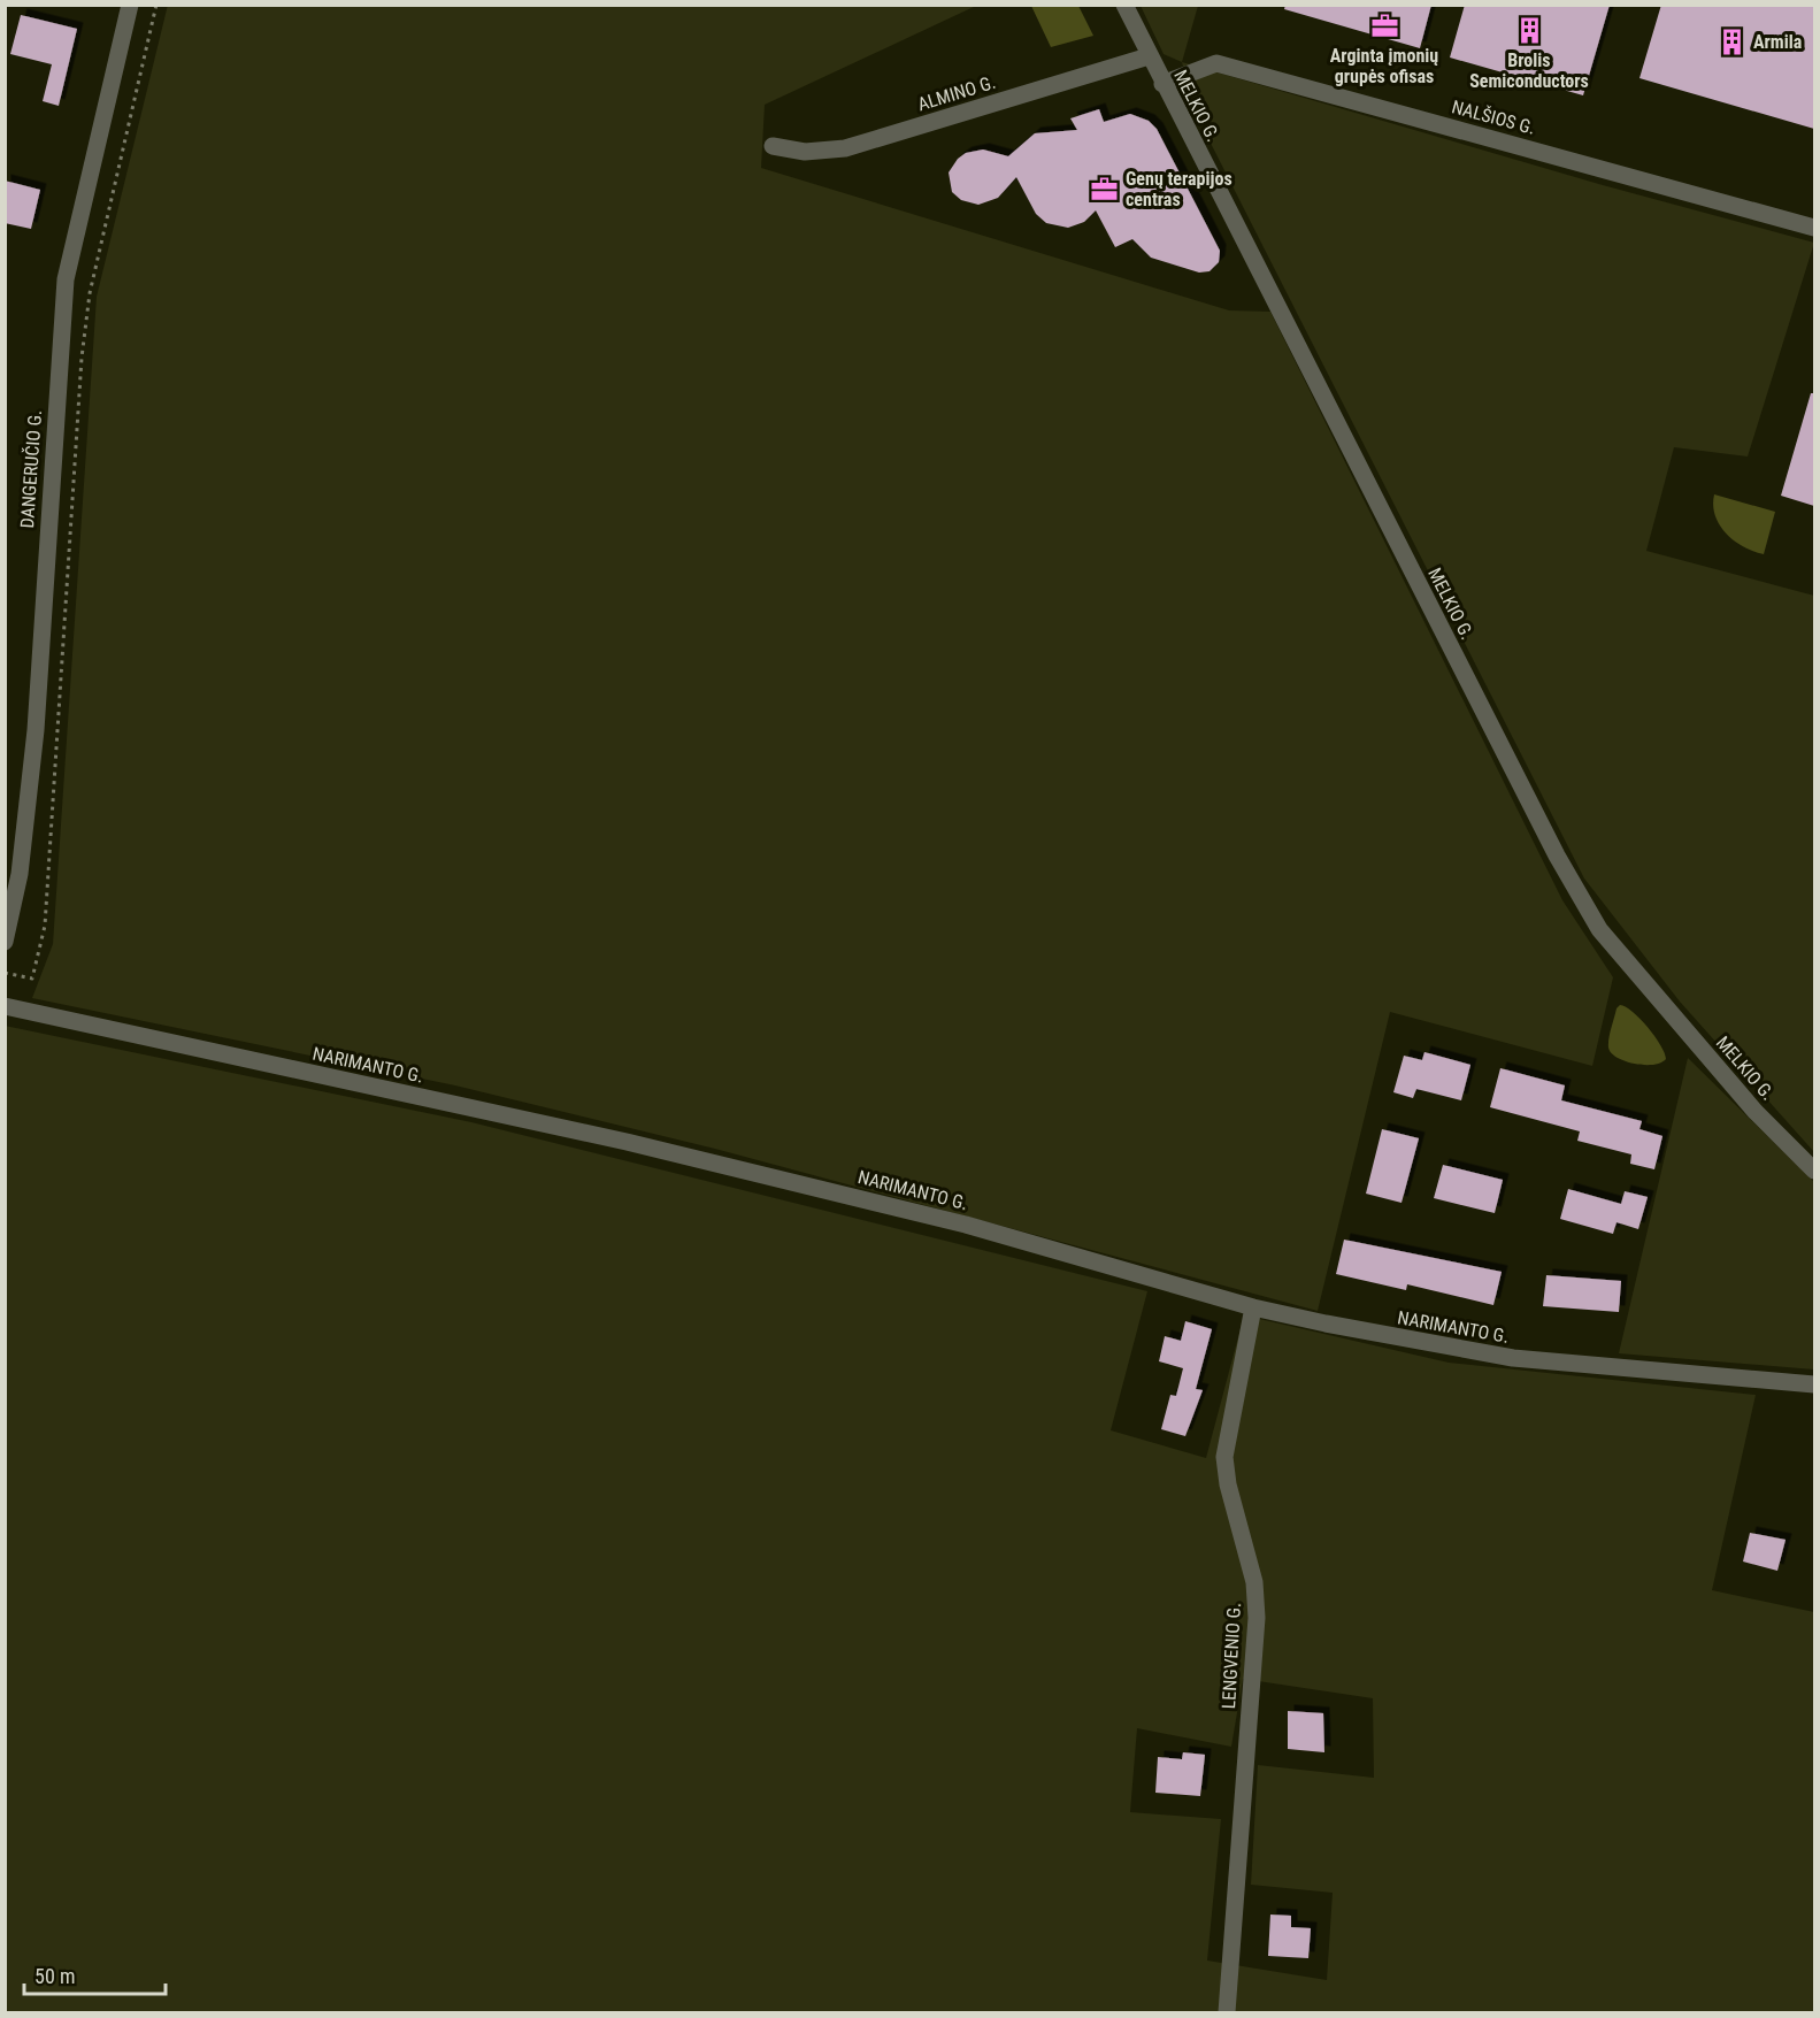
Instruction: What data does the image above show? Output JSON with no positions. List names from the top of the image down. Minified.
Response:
{"streets":{"street":["ALMINO G.","MELKIO G.","NALŠIOS G.","DANGERUČIO G.","NARIMANTO G.","LENGVENIO G."]},"crossings":[["ALMINO G.","MELKIO G."],["MELKIO G.","NALŠIOS G."],["NARIMANTO G.","LENGVENIO G."]],"places":{"office":["Arginta įmonių grupės ofisas","Genų terapijos centras"],"building":["Brolis Semiconductors","Armila"]},"scale_bar":"50 m"}
